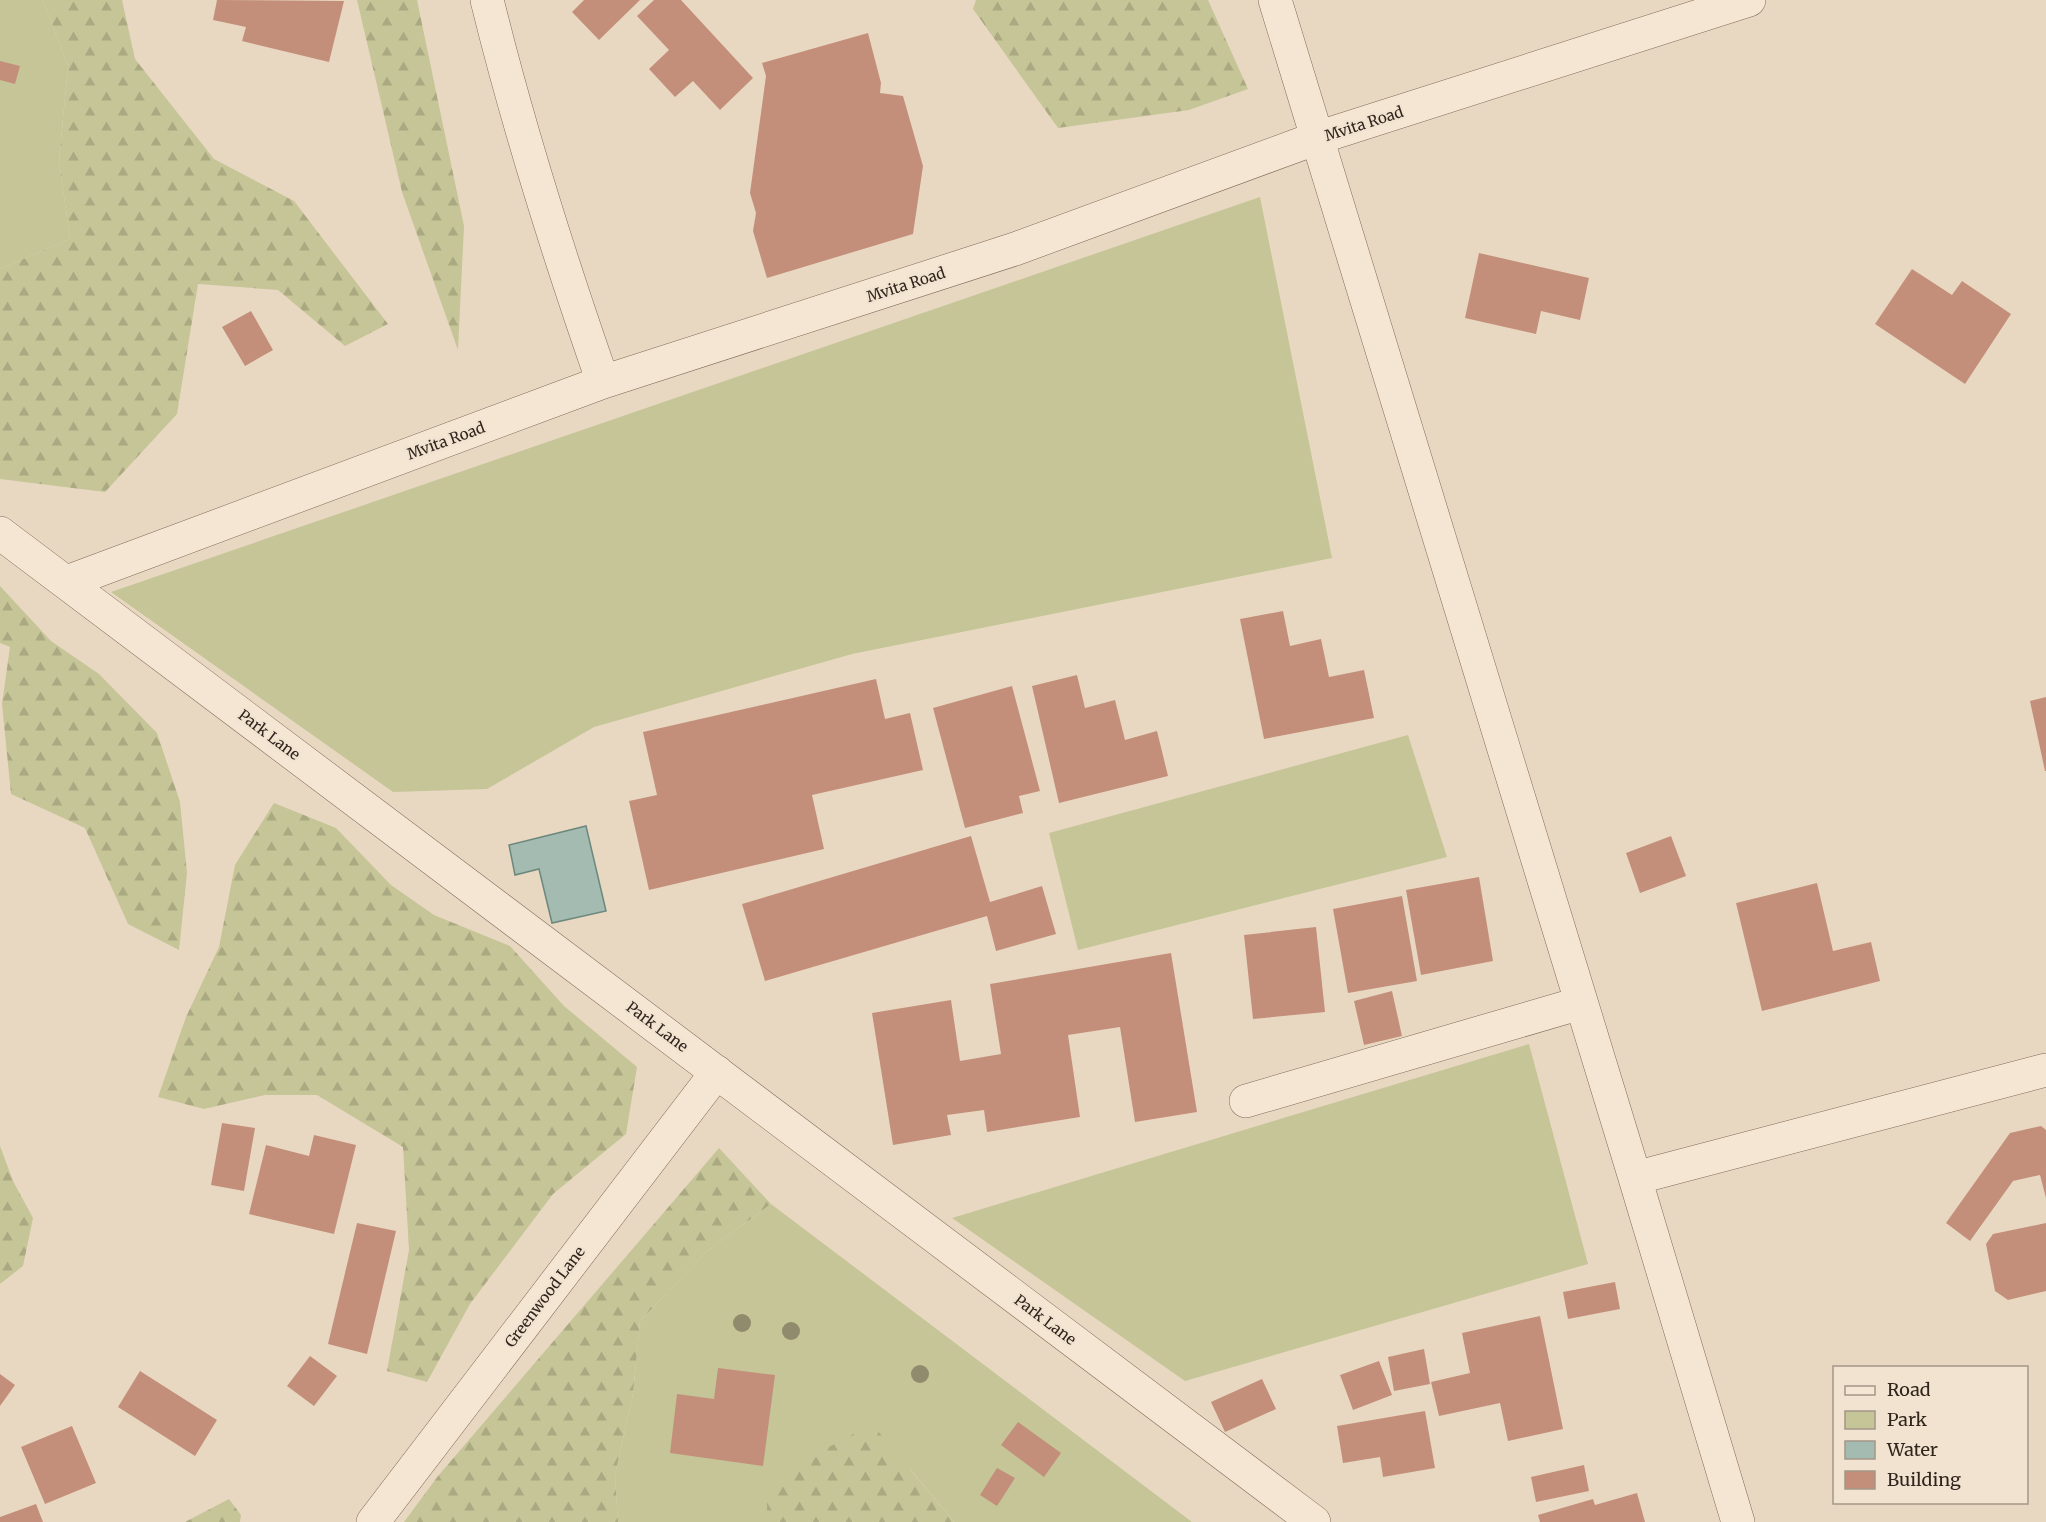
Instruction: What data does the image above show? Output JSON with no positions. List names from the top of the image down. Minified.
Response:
{"streets":{"street":["Mvita Road","Park Lane","Greenwood Lane"]},"crossings":[["Mvita Road","Park Lane"],["Park Lane","Greenwood Lane"]],"legend":["Road","Park","Water","Building"]}
